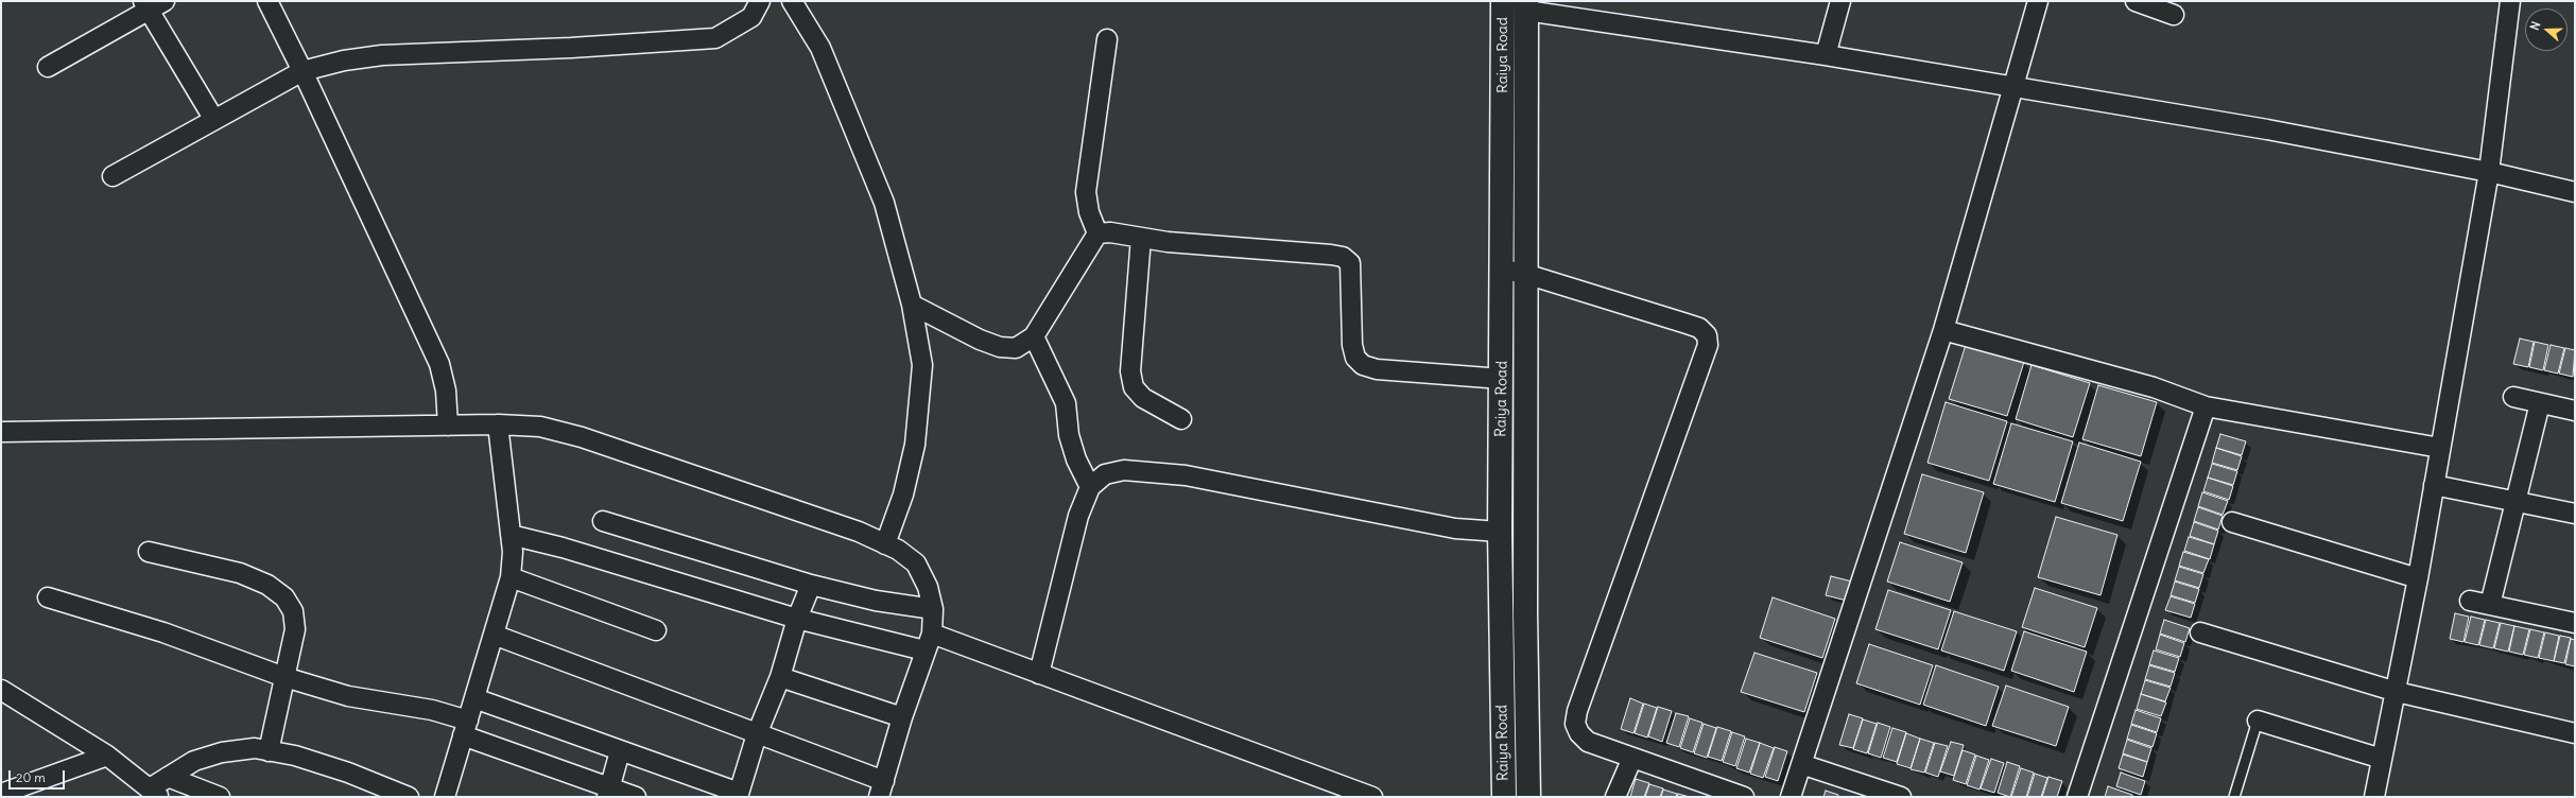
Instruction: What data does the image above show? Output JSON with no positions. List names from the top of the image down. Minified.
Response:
{"streets":{"street":["Raiya Road"]},"scale_bar":"20 m","north":"left"}
